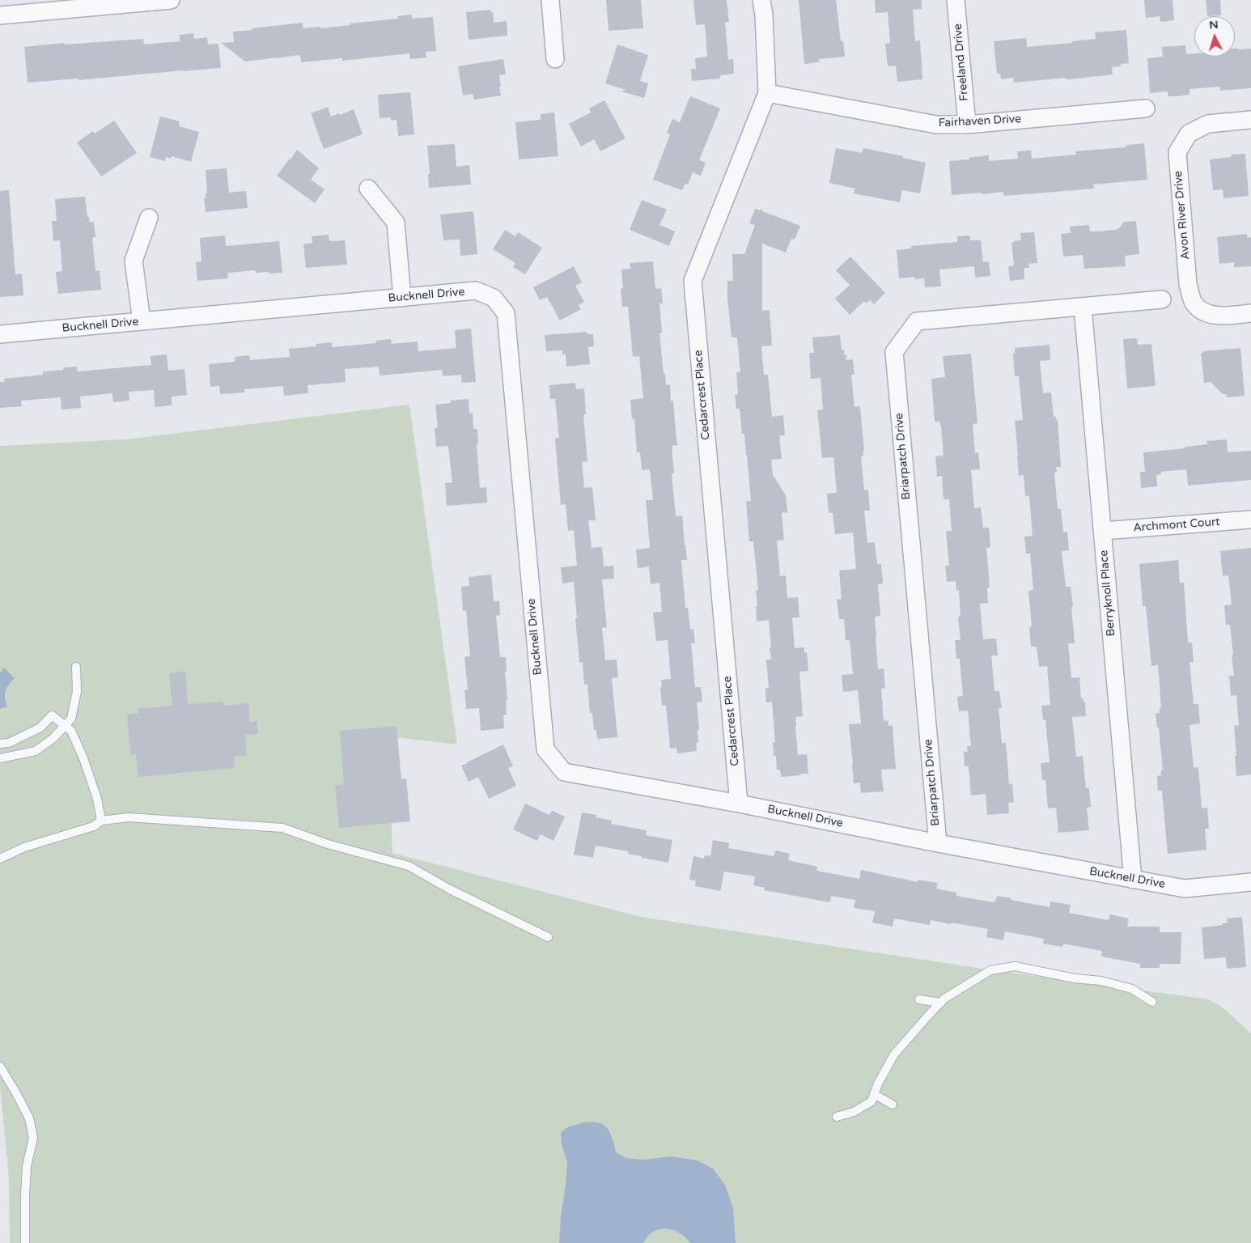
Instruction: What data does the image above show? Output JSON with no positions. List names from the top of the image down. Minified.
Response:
{"streets":{"street":["Freeland Drive","Fairhaven Drive","Avon River Drive","Bucknell Drive","Cedarcrest Place","Briarpatch Drive","Archmont Court","Berryknoll Place"]},"crossings":[["Freeland Drive","Fairhaven Drive"],["Fairhaven Drive","Cedarcrest Place"],["Bucknell Drive","Cedarcrest Place"],["Bucknell Drive","Briarpatch Drive"],["Bucknell Drive","Berryknoll Place"],["Briarpatch Drive","Berryknoll Place"],["Archmont Court","Berryknoll Place"]],"north":"top"}
